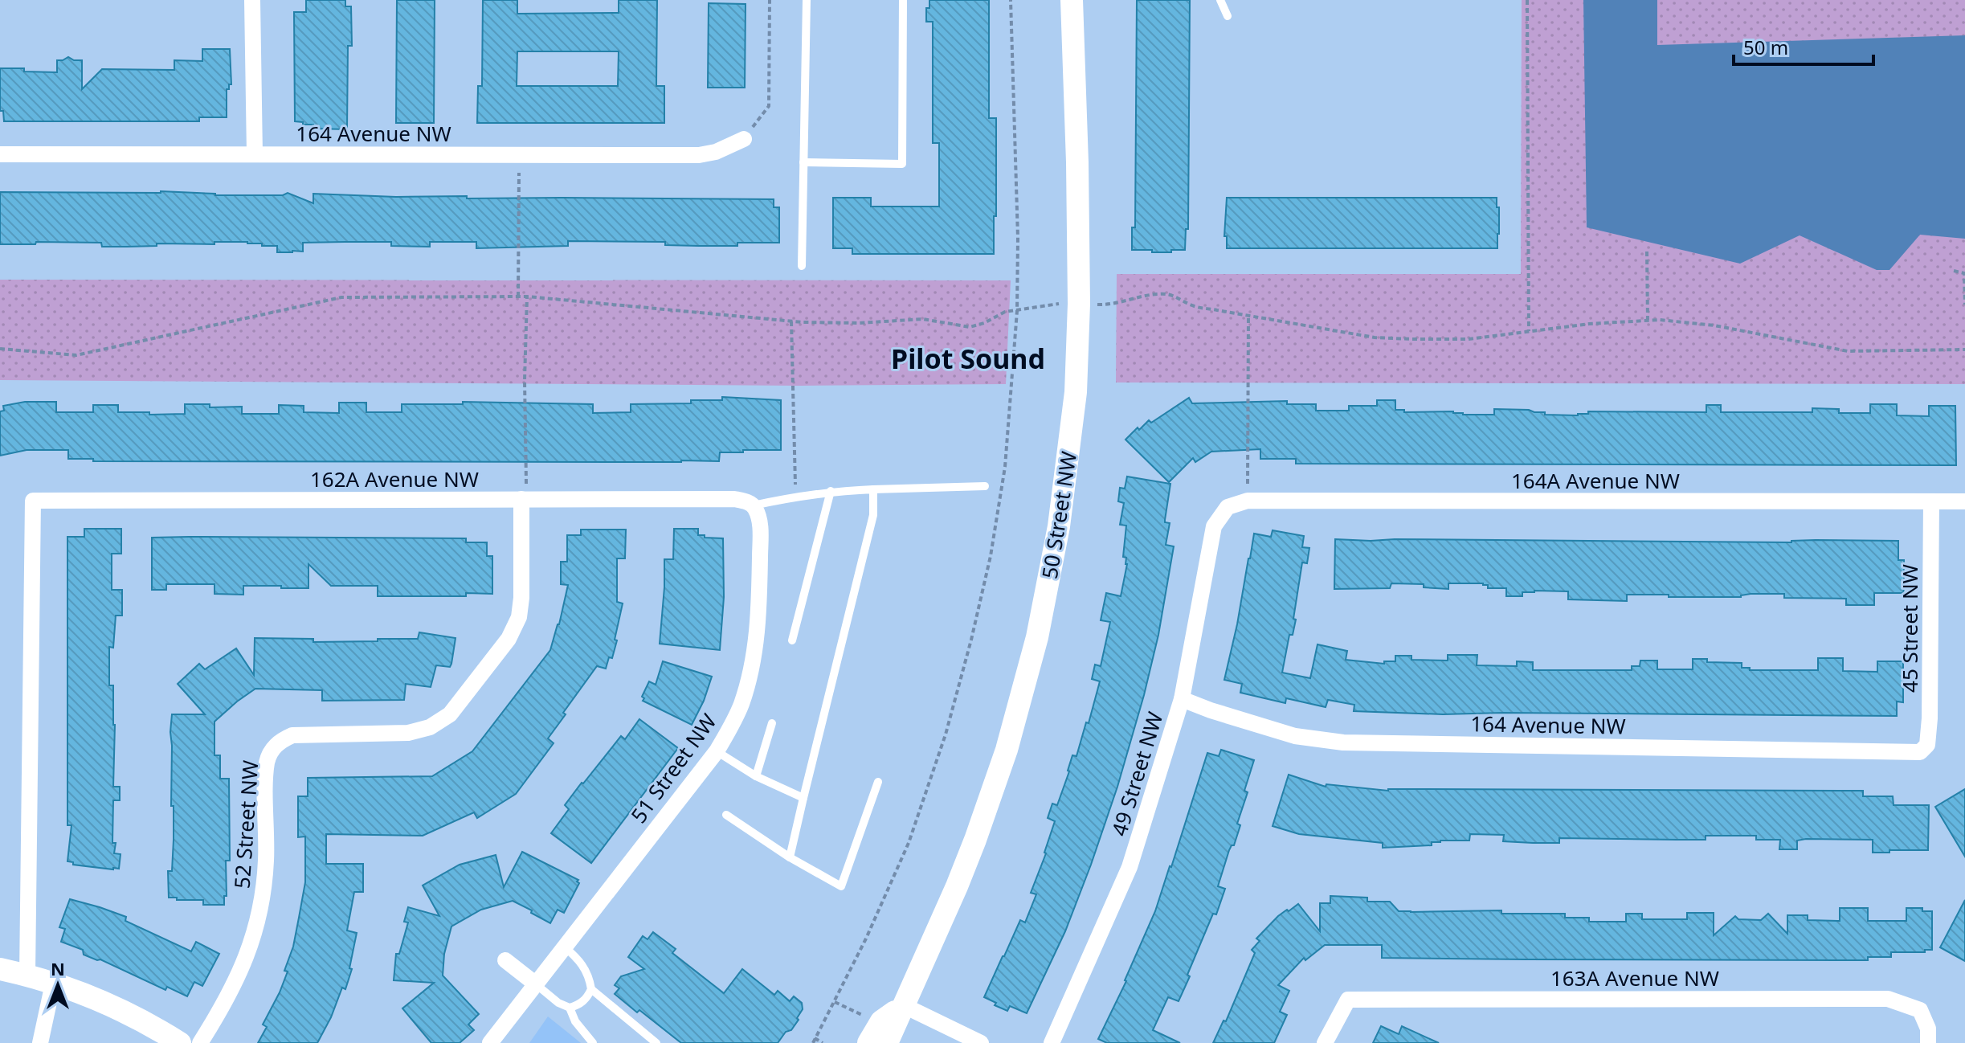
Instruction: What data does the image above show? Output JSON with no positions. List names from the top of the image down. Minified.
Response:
{"streets":{"main road":["50 Street NW"],"street":["164 Avenue NW","162A Avenue NW","164A Avenue NW","45 Street NW","51 Street NW","49 Street NW","52 Street NW","163A Avenue NW"]},"crossings":[["164 Avenue NW","45 Street NW"],["164 Avenue NW","49 Street NW"],["162A Avenue NW","51 Street NW"],["162A Avenue NW","52 Street NW"],["164A Avenue NW","45 Street NW"],["164A Avenue NW","49 Street NW"]],"districts":["Pilot Sound"],"scale_bar":"50 m","north":"top"}
